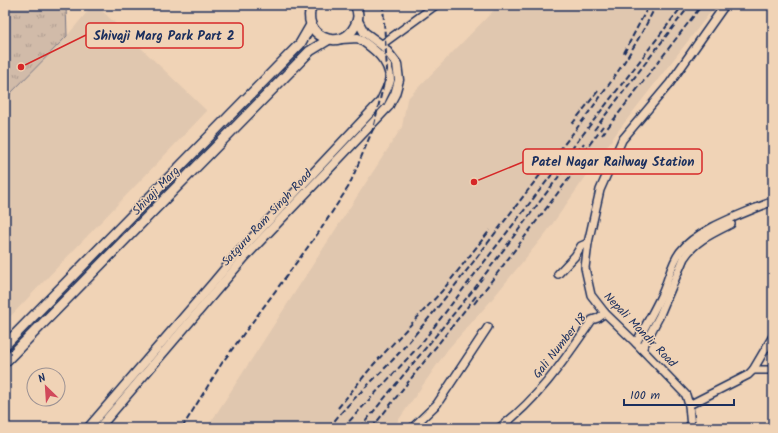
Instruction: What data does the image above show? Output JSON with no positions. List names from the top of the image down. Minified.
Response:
{"streets":{"main road":["Shivaji Marg"],"street":["Satguru Ram Singh Road","Nepali Mandir Road","Gali Number 18"]},"crossings":[["Nepali Mandir Road","Gali Number 18"]],"places":["Shivaji Marg Park Part 2","Patel Nagar Railway Station"],"scale_bar":"100 m","north":"top left"}
